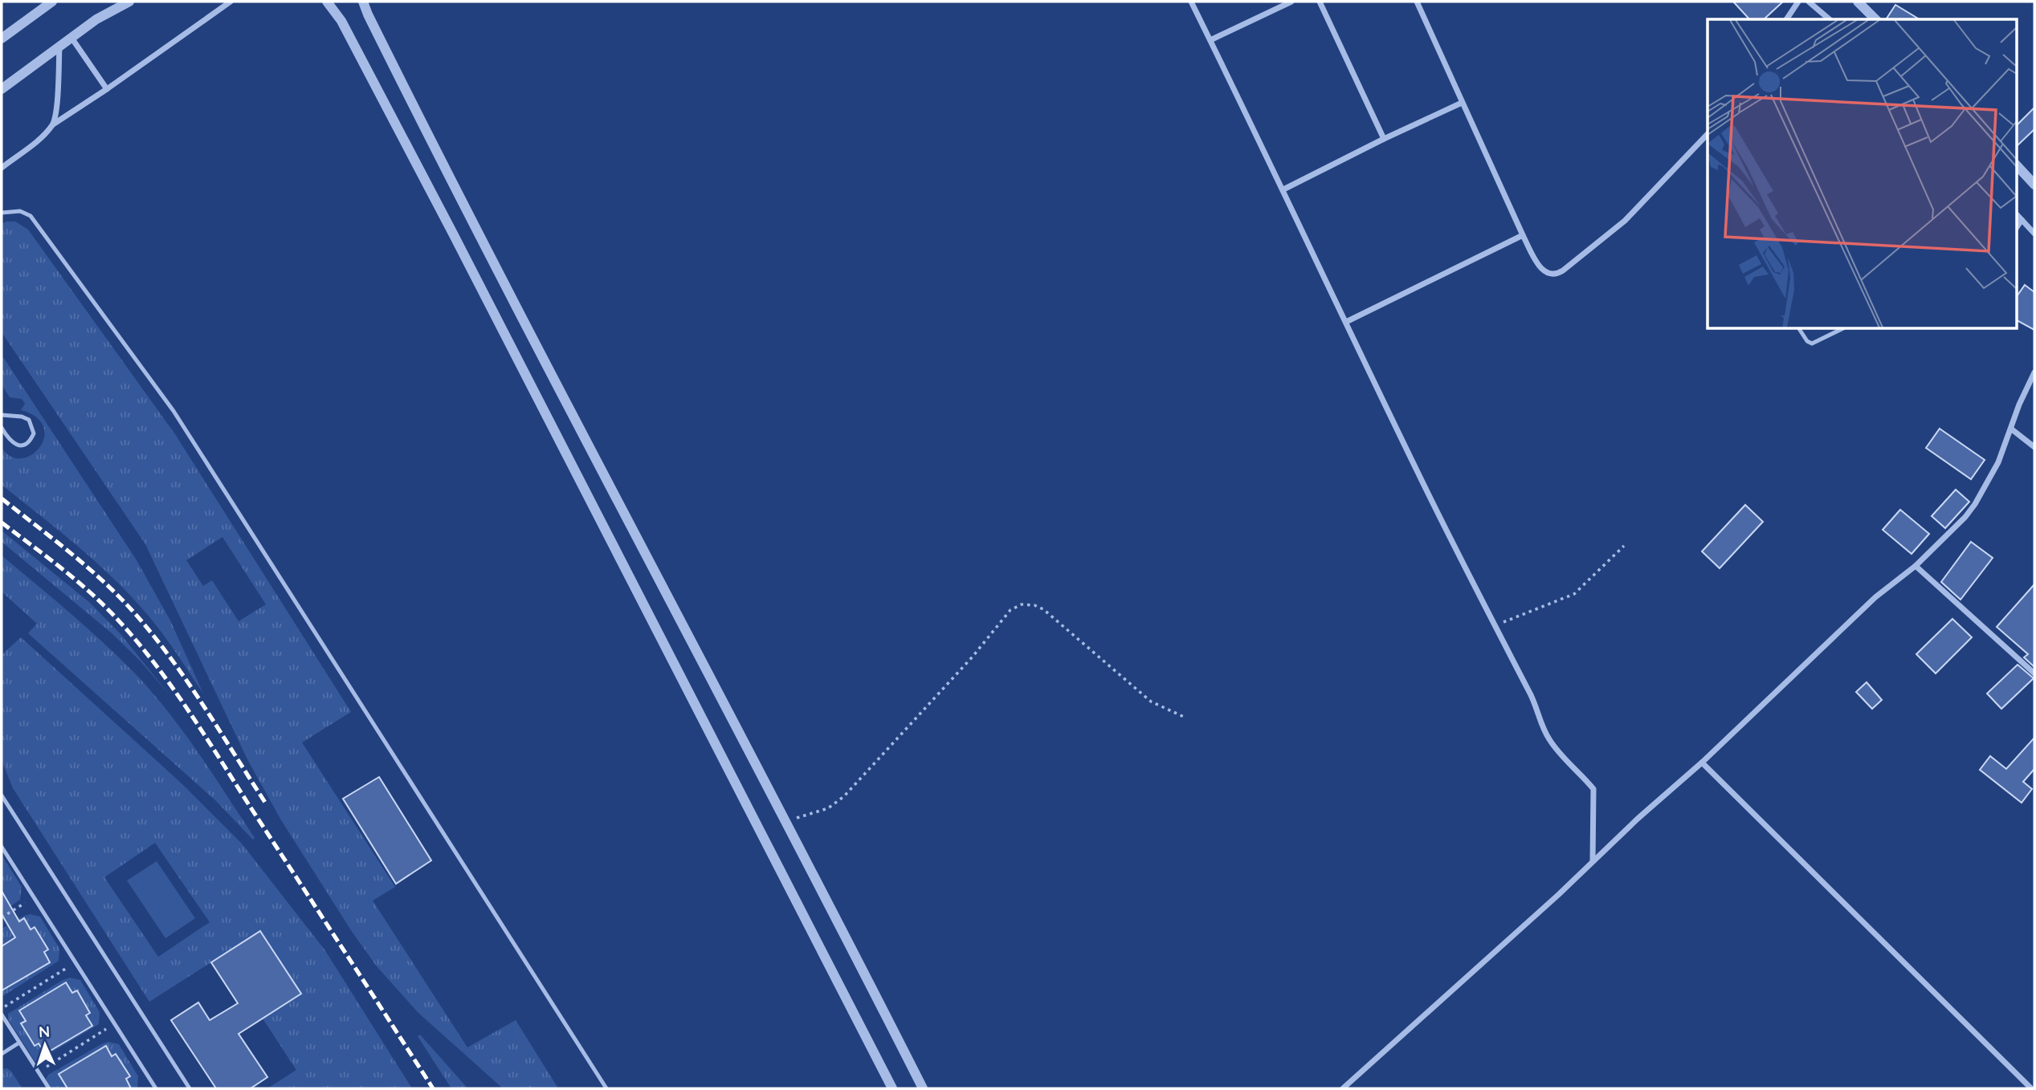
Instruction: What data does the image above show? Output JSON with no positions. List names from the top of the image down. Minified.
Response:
{"north":"top"}
